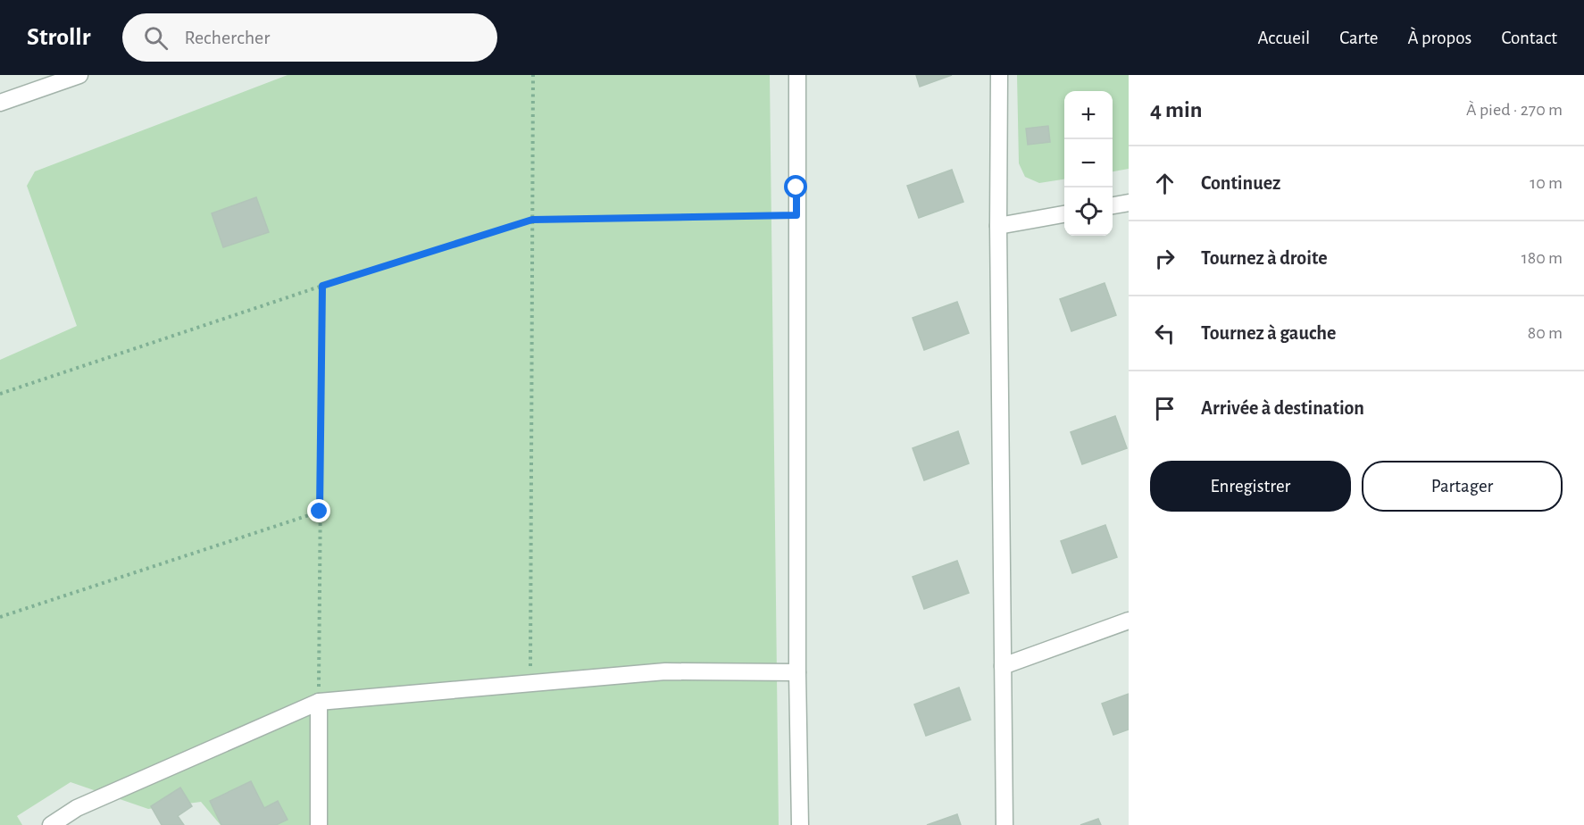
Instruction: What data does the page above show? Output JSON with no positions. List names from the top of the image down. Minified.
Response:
{"page":{"header":"Strollr","search":"Rechercher","nav":["Accueil","Carte","À propos","Contact"],"heading":["4 min","À pied · 270 m"],"map_buttons":["+","−"],"list":[["Continuez","10 m"],["Tournez à droite","180 m"],["Tournez à gauche","80 m"],"Arrivée à destination"],"buttons":["Enregistrer","Partager"]}}
